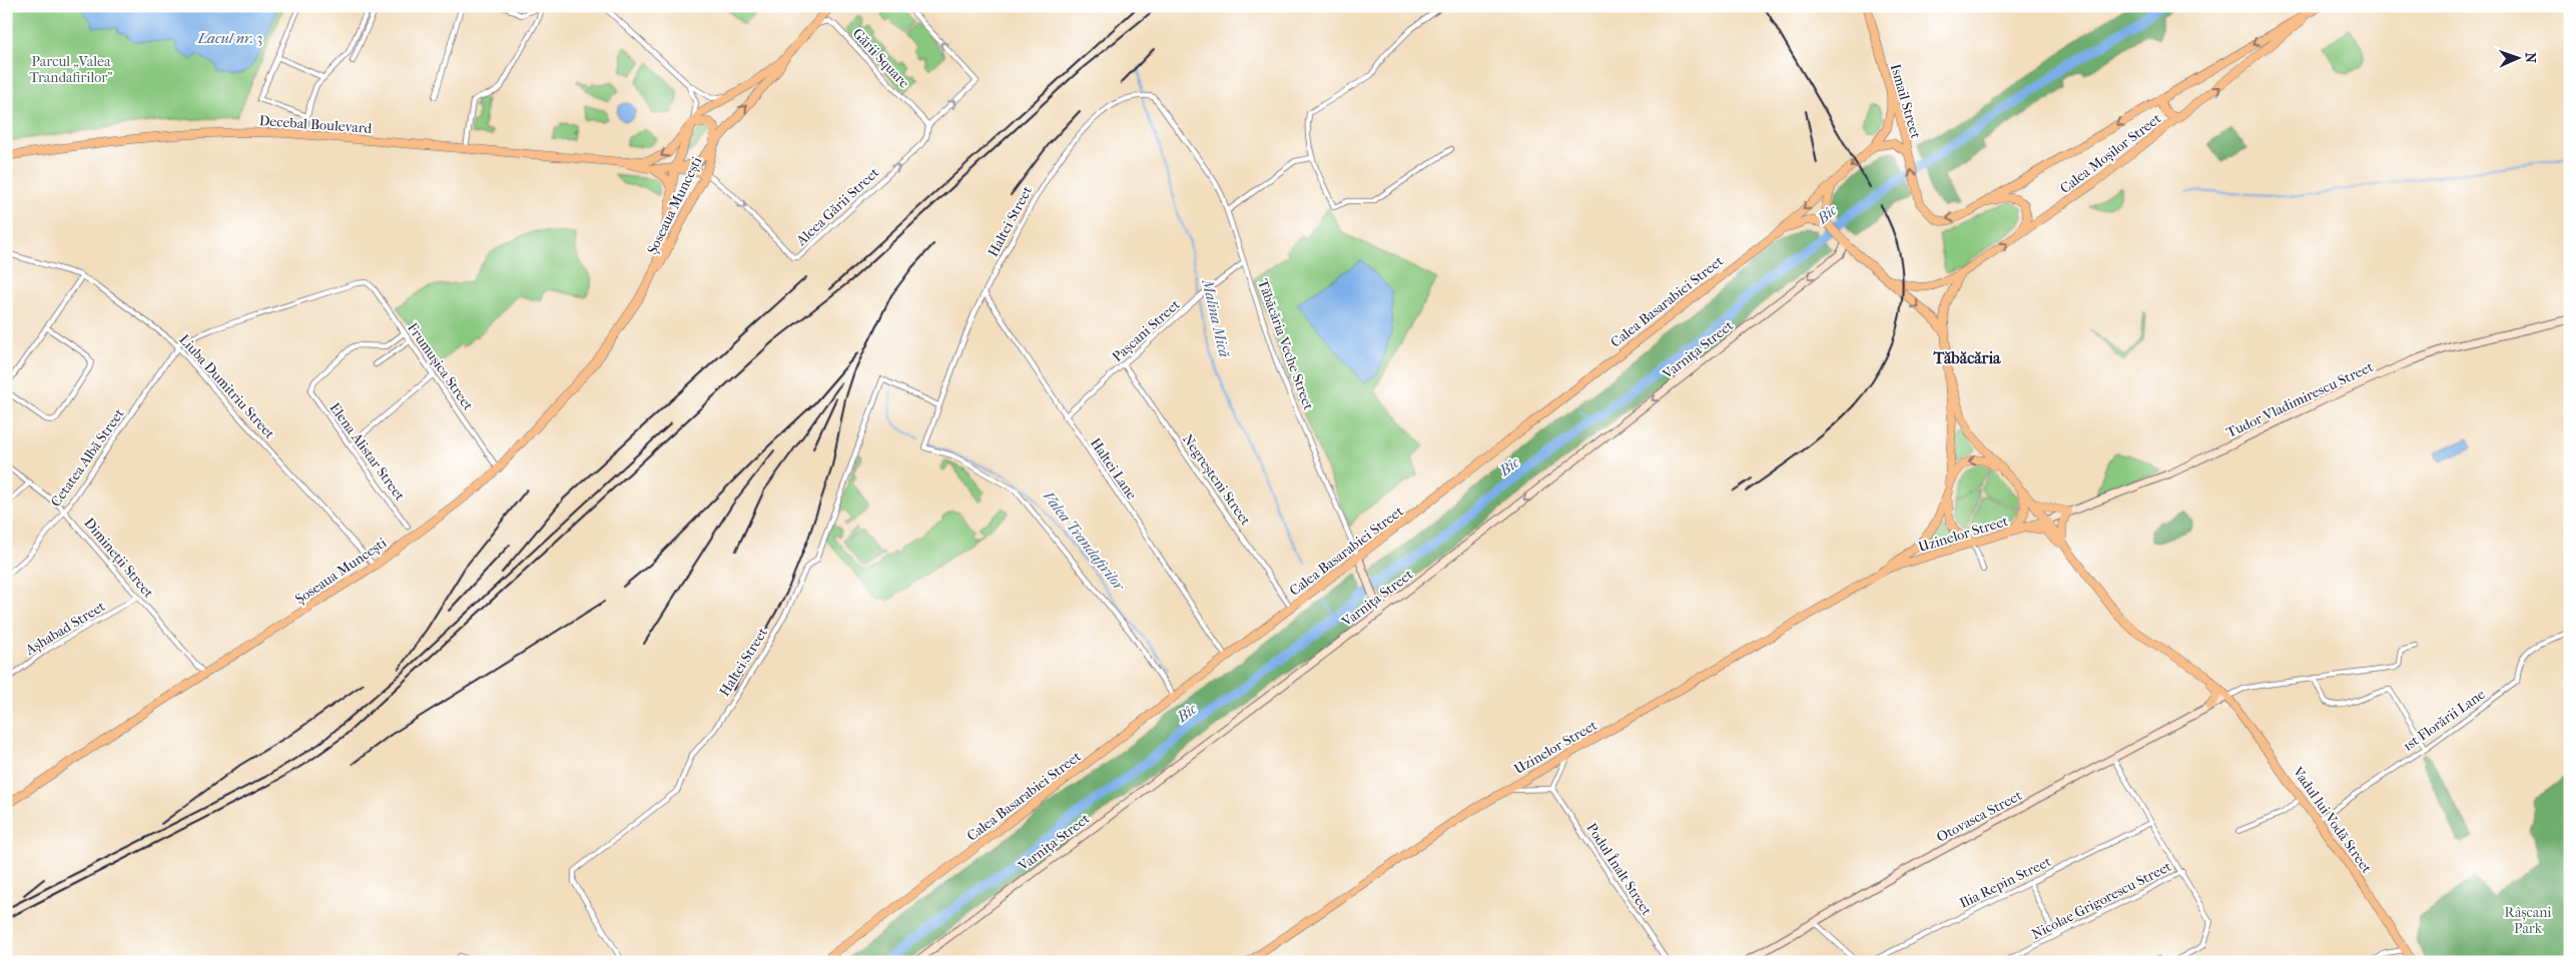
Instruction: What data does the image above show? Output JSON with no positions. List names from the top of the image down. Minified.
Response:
{"streets":{"main road":["Ismail Street","Decebal Boulevard","Calea Moșilor Street","Șoseaua Muncești","Calea Basarabiei Street","Uzinelor Street","Vadul lui Vodă Street"],"street":["Gării Square","Aleea Gării Street","Haltei Street","Pașcani Street","Tăbăcăria Veche Street","Varnița Street","Frumușica Street","Liuba Dumitriu Street","Tudor Vladimirescu Street","Elena Alistar Street","Cetatea Albă Street","Haltei Lane","Negreșteni Street","Dimineții Street","Așhabad Street","1st Florării Lane","Otovasca Street","Podul Înalt Street","Ilia Repin Street","Nicolae Grigorescu Street"]},"crossings":[["Gării Square","Aleea Gării Street"],["Ismail Street","Calea Moșilor Street"],["Ismail Street","Calea Basarabiei Street"],["Decebal Boulevard","Șoseaua Muncești"],["Șoseaua Muncești","Aleea Gării Street"],["Șoseaua Muncești","Frumușica Street"],["Șoseaua Muncești","Liuba Dumitriu Street"],["Șoseaua Muncești","Dimineții Street"],["Haltei Street","Calea Basarabiei Street"],["Haltei Street","Tăbăcăria Veche Street"],["Haltei Street","Haltei Lane"],["Calea Basarabiei Street","Tăbăcăria Veche Street"],["Calea Basarabiei Street","Haltei Lane"],["Calea Basarabiei Street","Negreșteni Street"],["Pașcani Street","Tăbăcăria Veche Street"],["Pașcani Street","Haltei Lane"],["Pașcani Street","Negreșteni Street"],["Tăbăcăria Veche Street","Varnița Street"],["Frumușica Street","Elena Alistar Street"],["Frumușica Street","Cetatea Albă Street"],["Liuba Dumitriu Street","Cetatea Albă Street"],["Tudor Vladimirescu Street","Uzinelor Street"],["Tudor Vladimirescu Street","Vadul lui Vodă Street"],["Cetatea Albă Street","Dimineții Street"],["Uzinelor Street","Vadul lui Vodă Street"],["Dimineții Street","Așhabad Street"],["1st Florării Lane","Vadul lui Vodă Street"],["Otovasca Street","Vadul lui Vodă Street"]],"one_way":["Varnița Street"],"districts":["Tăbăcăria"],"water":["Lacul nr. 3","Bîc","Malina Mică","Valea Trandafirilor"],"parks":["Parcul „Valea Trandafirilor”","Râșcani Park"],"north":"right"}
